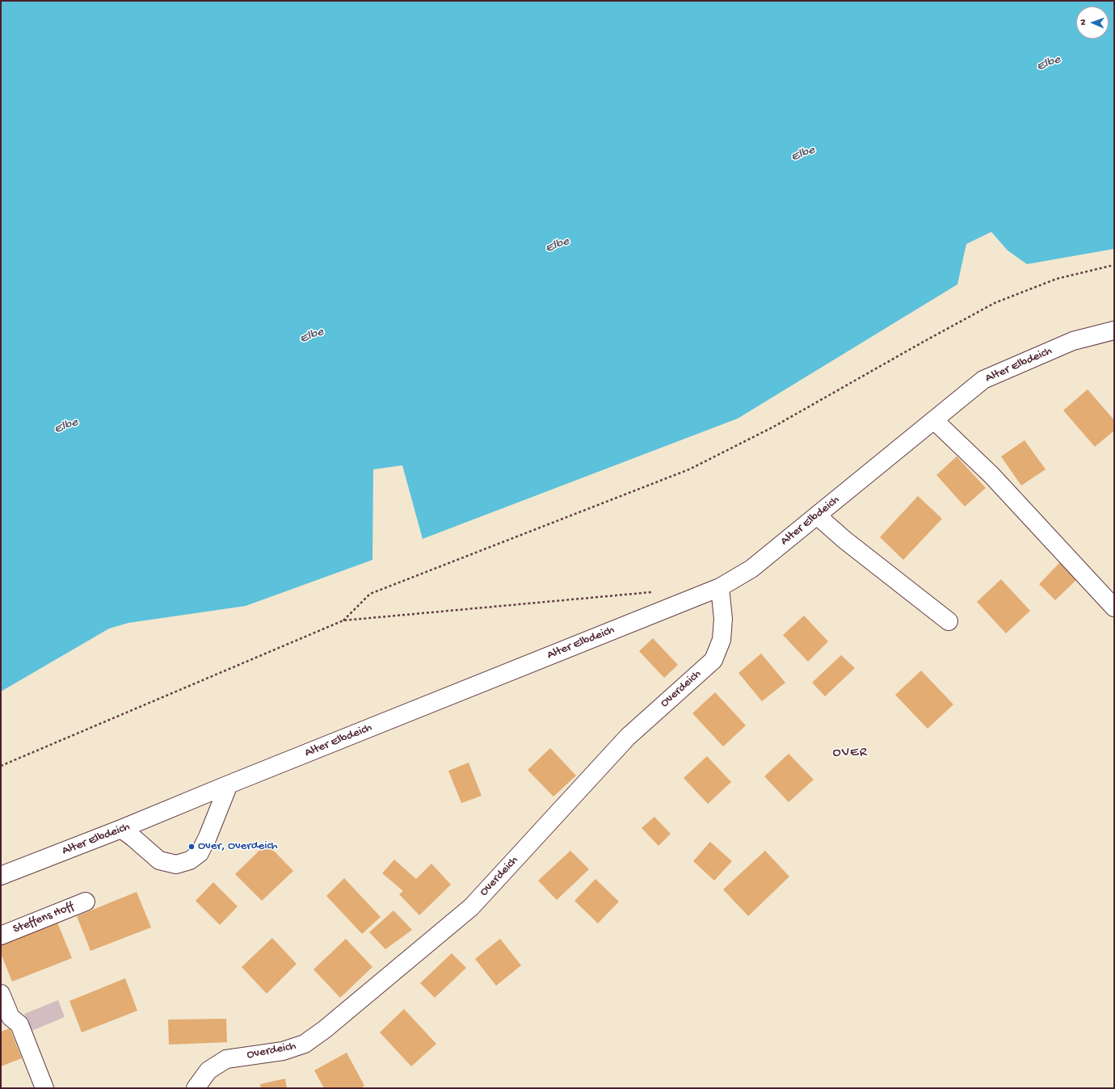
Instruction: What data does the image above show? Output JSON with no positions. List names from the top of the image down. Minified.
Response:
{"streets":{"street":["Alter Elbdeich","Overdeich","Steffens Hoff"]},"crossings":[["Alter Elbdeich","Overdeich"]],"districts":["OVER"],"water":["Elbe"],"places":["Over, Overdeich"],"north":"left"}
